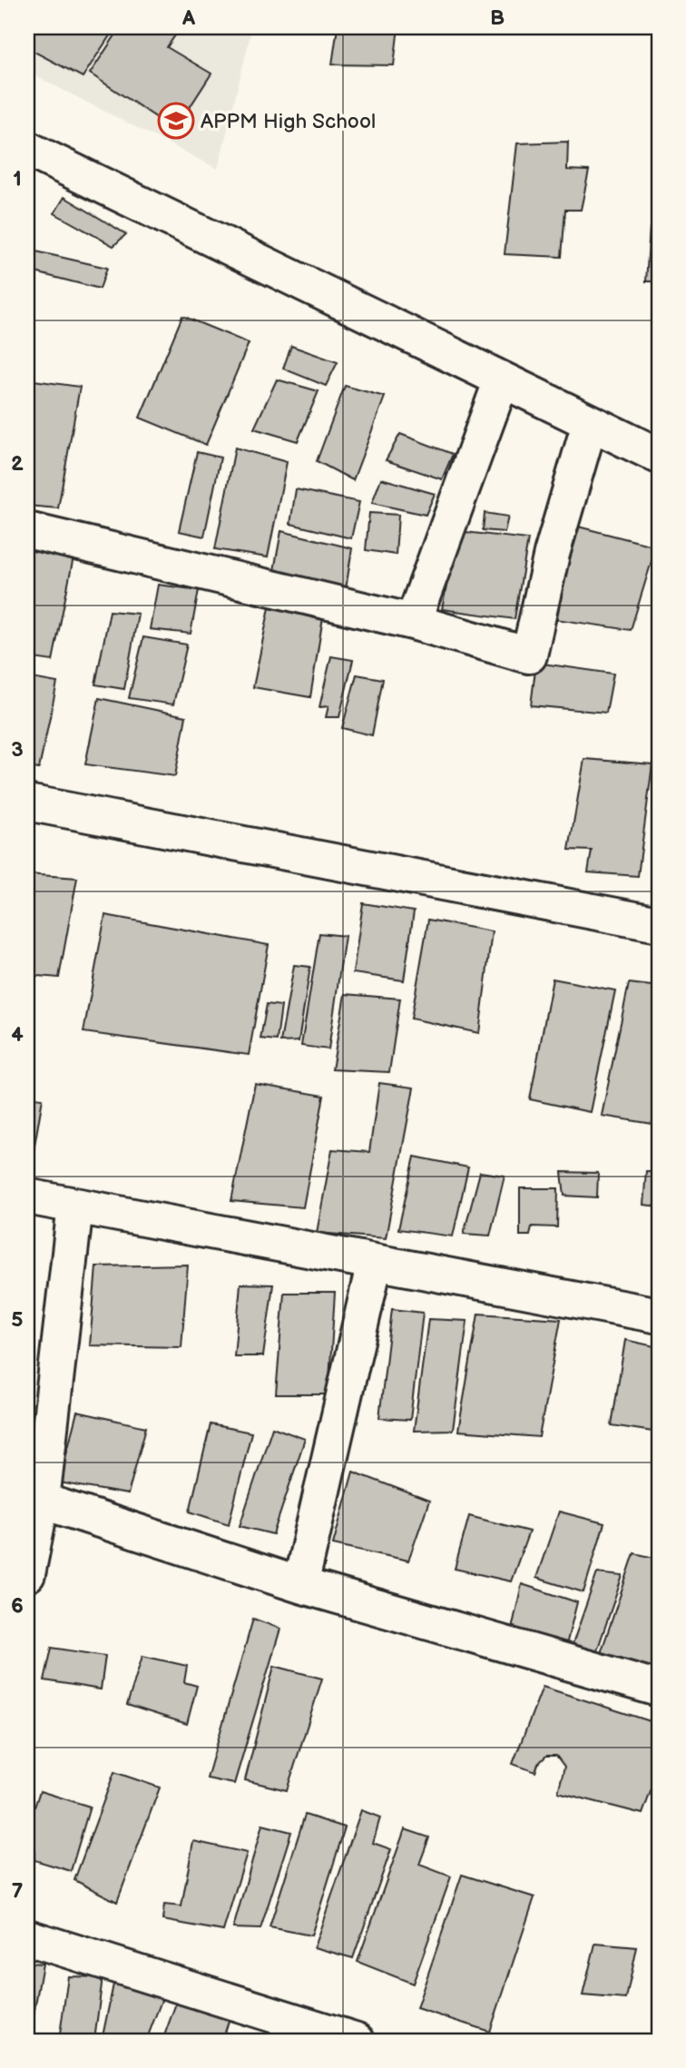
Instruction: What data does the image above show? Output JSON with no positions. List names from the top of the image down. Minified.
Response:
{"places":{"school or university":["APPM High School"]},"grid":{"columns":["A","B"],"rows":["1","2","3","4","5","6","7"]}}
